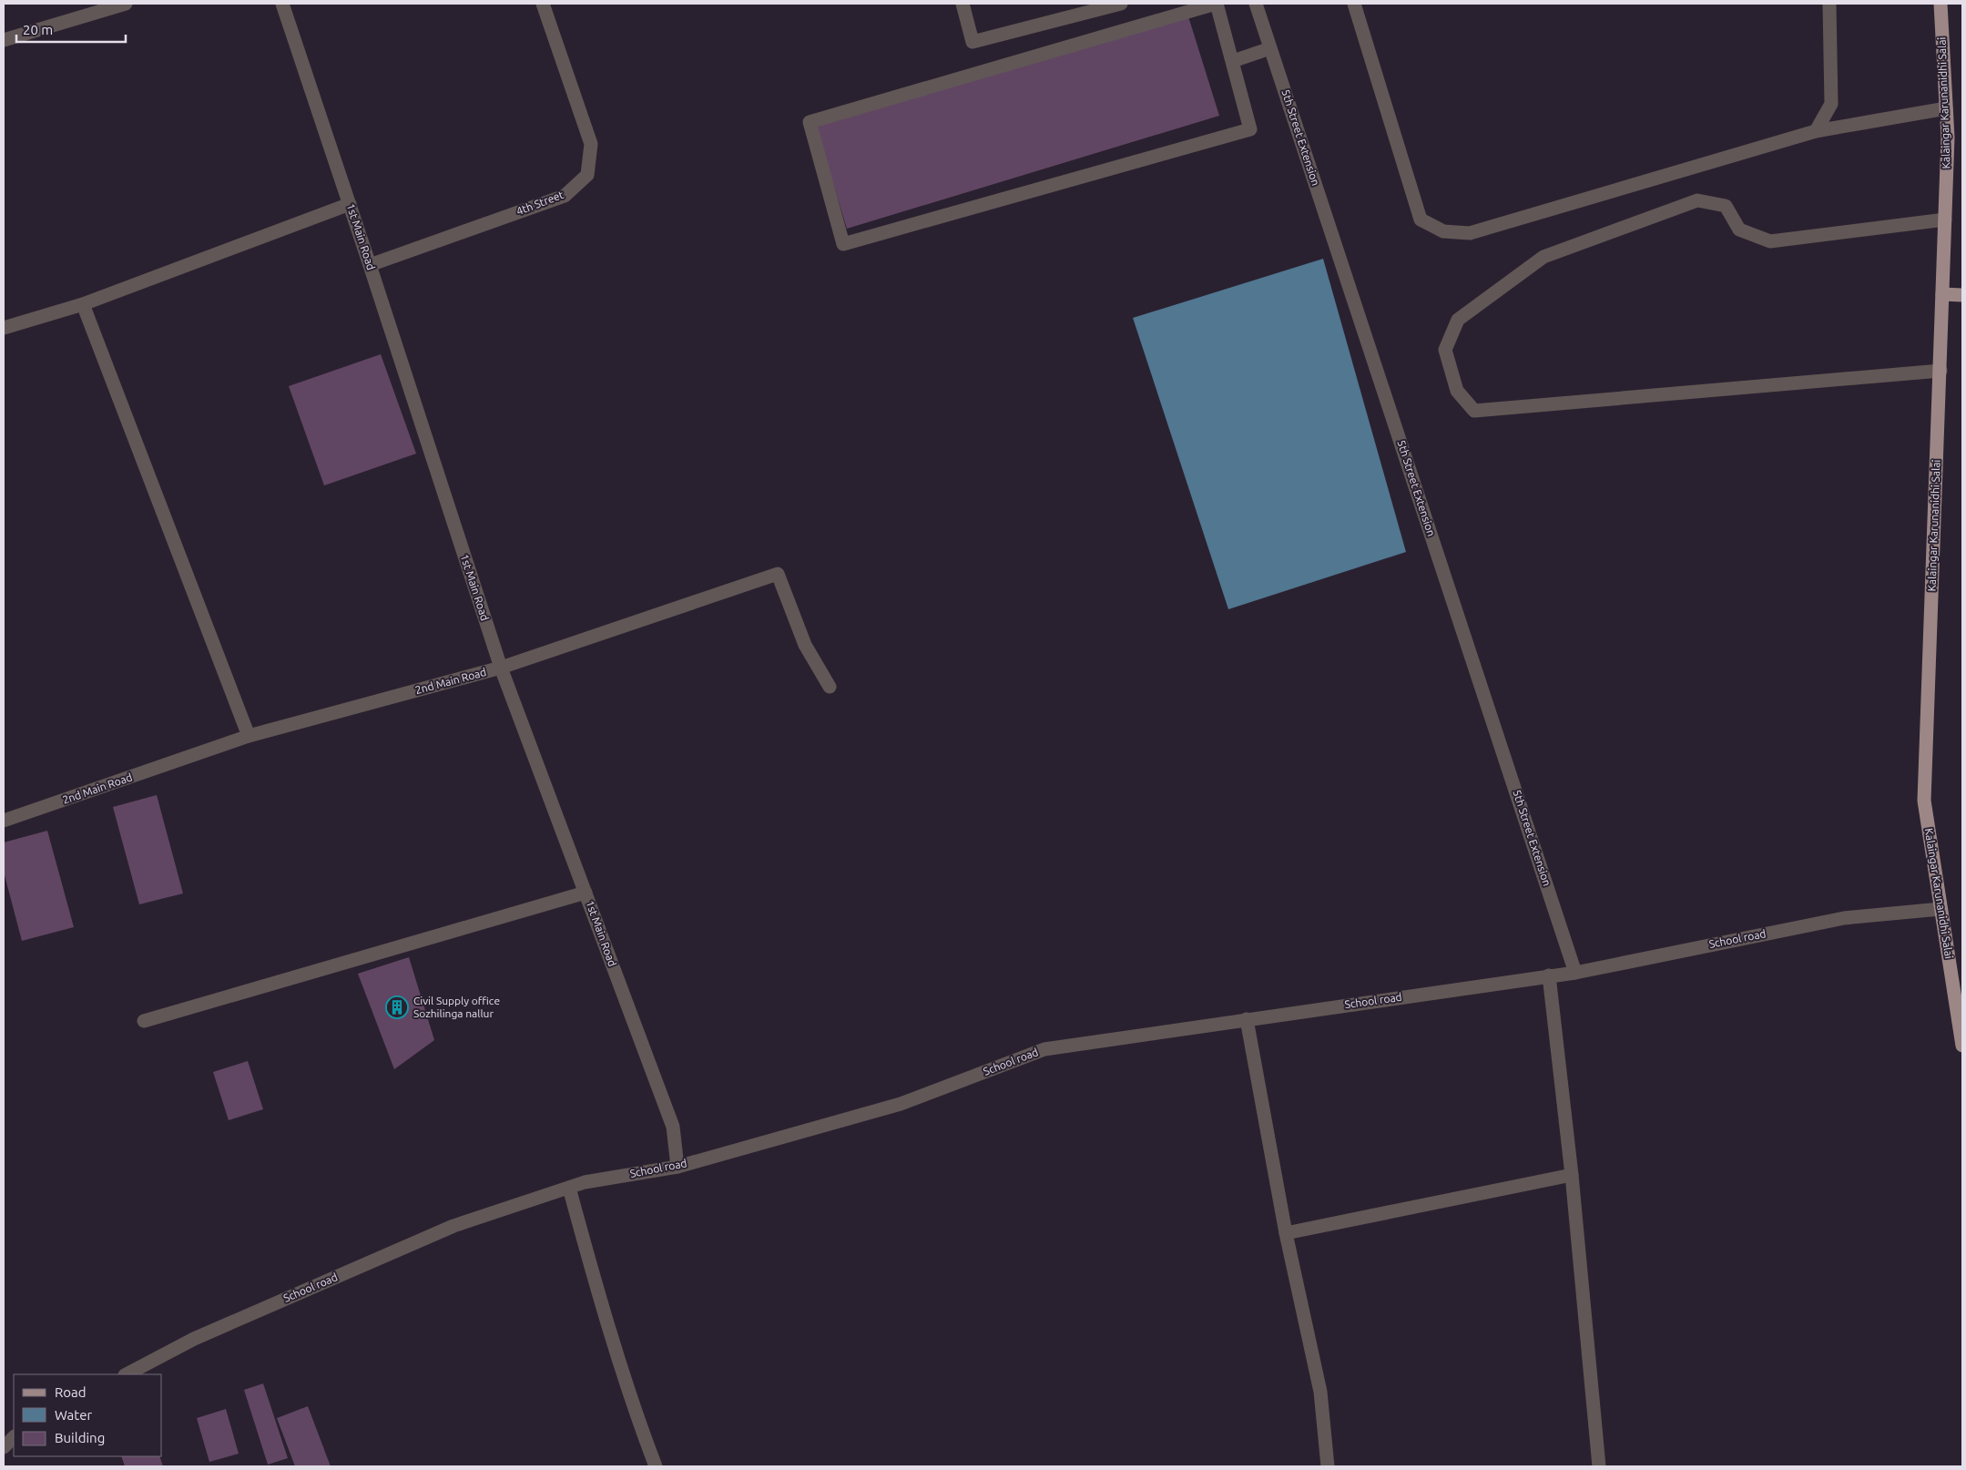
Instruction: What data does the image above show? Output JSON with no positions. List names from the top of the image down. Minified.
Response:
{"streets":{"main road":["Kalaingar Karunanidhi Salai"],"street":["5th Street Extension","4th Street","1st Main Road","2nd Main Road","School road"]},"crossings":[["Kalaingar Karunanidhi Salai","School road"],["5th Street Extension","School road"],["4th Street","1st Main Road"],["1st Main Road","2nd Main Road"],["1st Main Road","School road"]],"places":{"building":["Civil Supply office Sozhilinga nallur"]},"legend":["Road","Water","Building"],"scale_bar":"20 m"}
